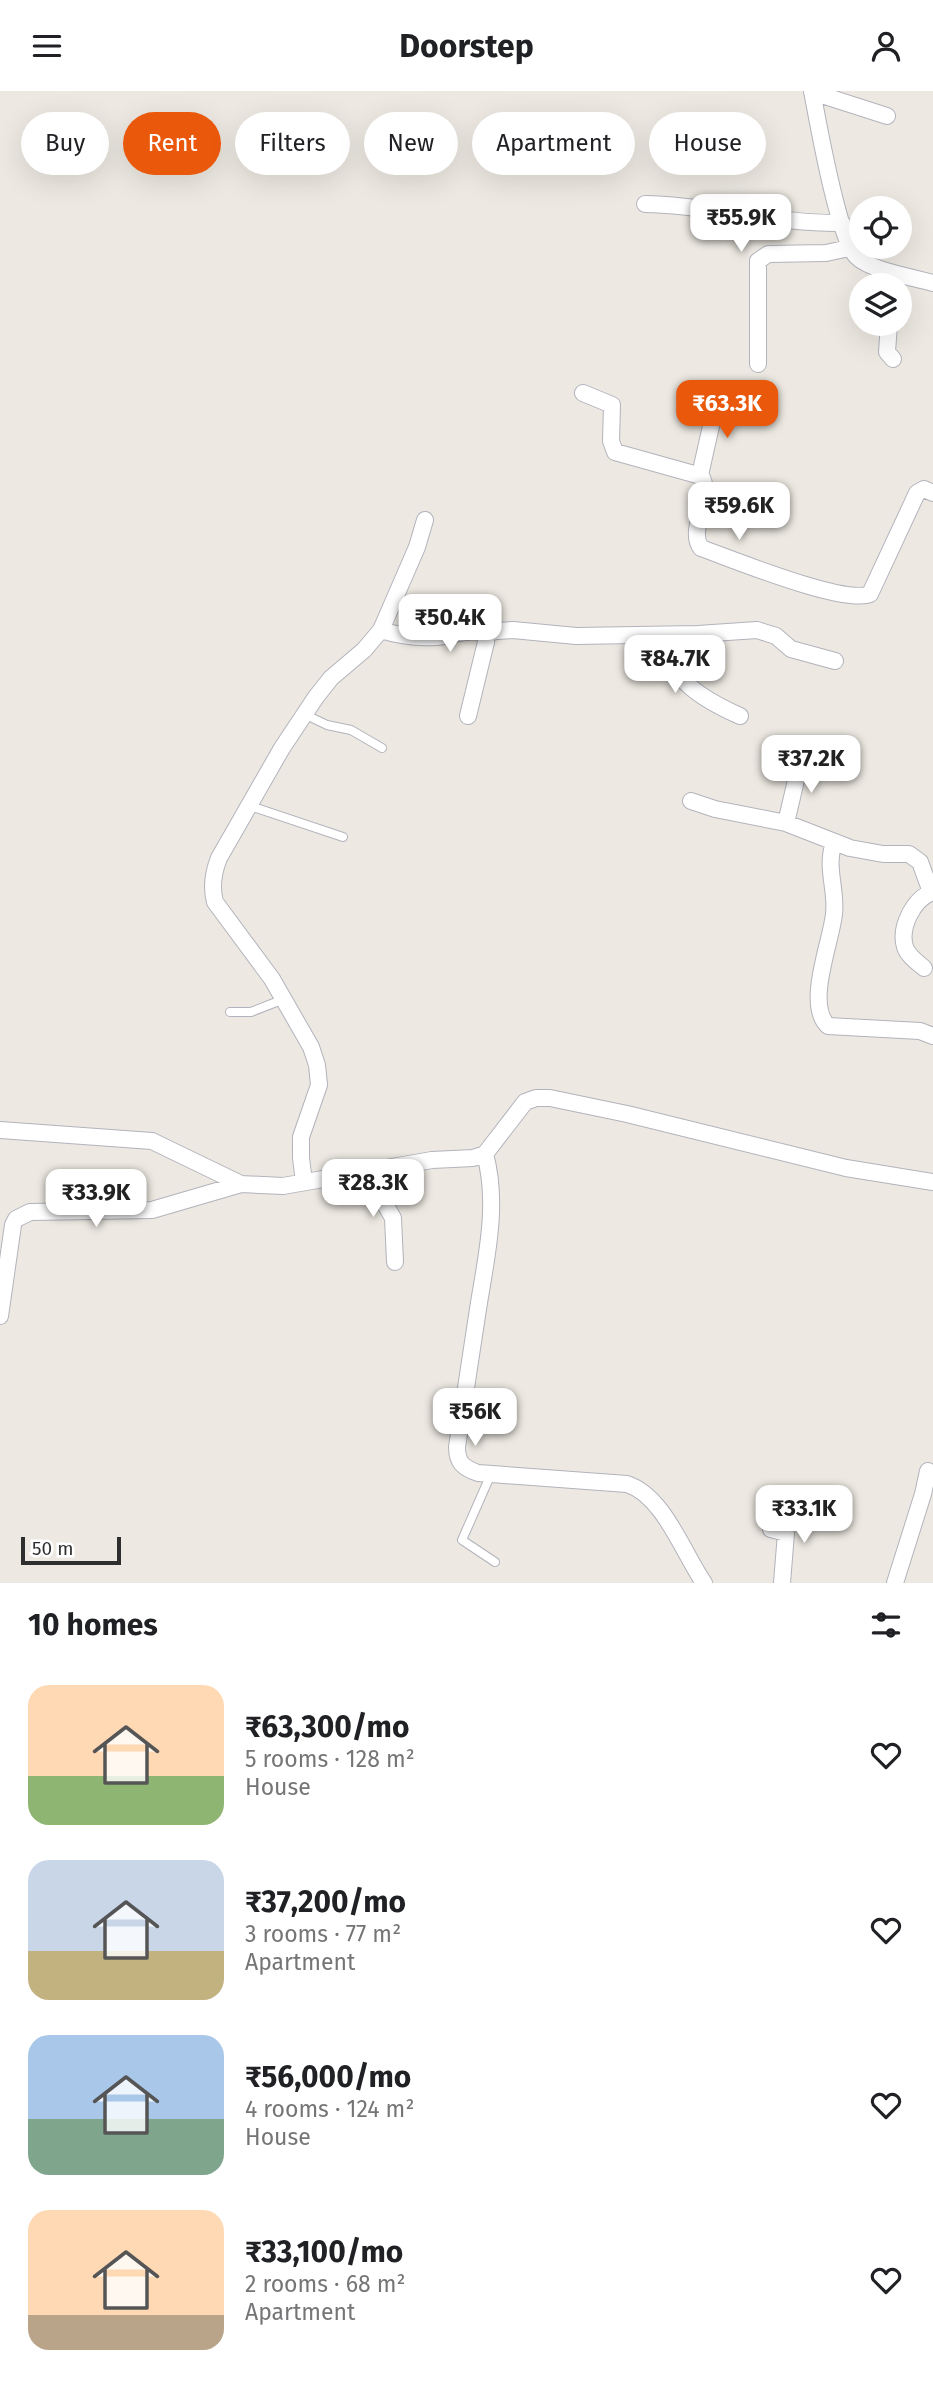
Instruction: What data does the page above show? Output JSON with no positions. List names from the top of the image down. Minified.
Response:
{"scale_bar":"50 m","page":{"header":"Doorstep","chip":["Buy","Rent","Filters","New","Apartment","House"],"price":["₹55.9K","₹63.3K","₹59.6K","₹50.4K","₹84.7K","₹37.2K","₹28.3K","₹33.9K","₹56K","₹33.1K"],"scale":"50 m","heading":"10 homes","list":[{"name":"₹63,300/mo","note":"5 rooms · 128 m² · House"},{"name":"₹37,200/mo","note":"3 rooms · 77 m² · Apartment"},{"name":"₹56,000/mo","note":"4 rooms · 124 m² · House"},{"name":"₹33,100/mo","note":"2 rooms · 68 m² · Apartment"}]}}
